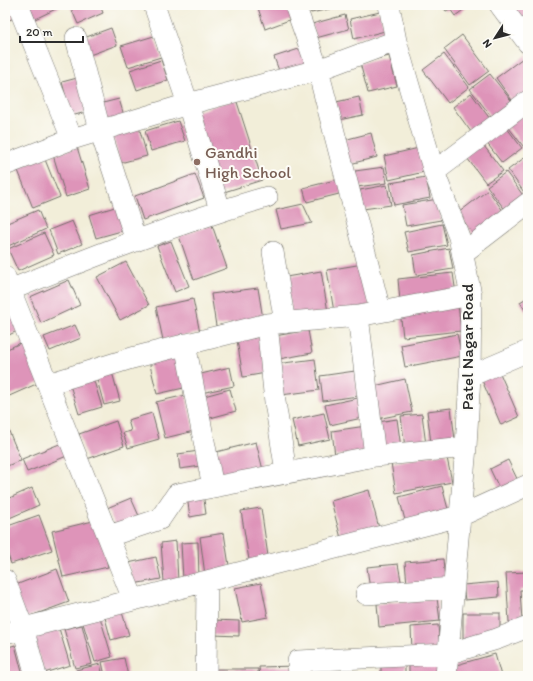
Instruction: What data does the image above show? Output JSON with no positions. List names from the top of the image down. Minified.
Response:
{"streets":{"street":["Patel Nagar Road"]},"places":["Gandhi High School"],"scale_bar":"20 m","north":"bottom left"}
